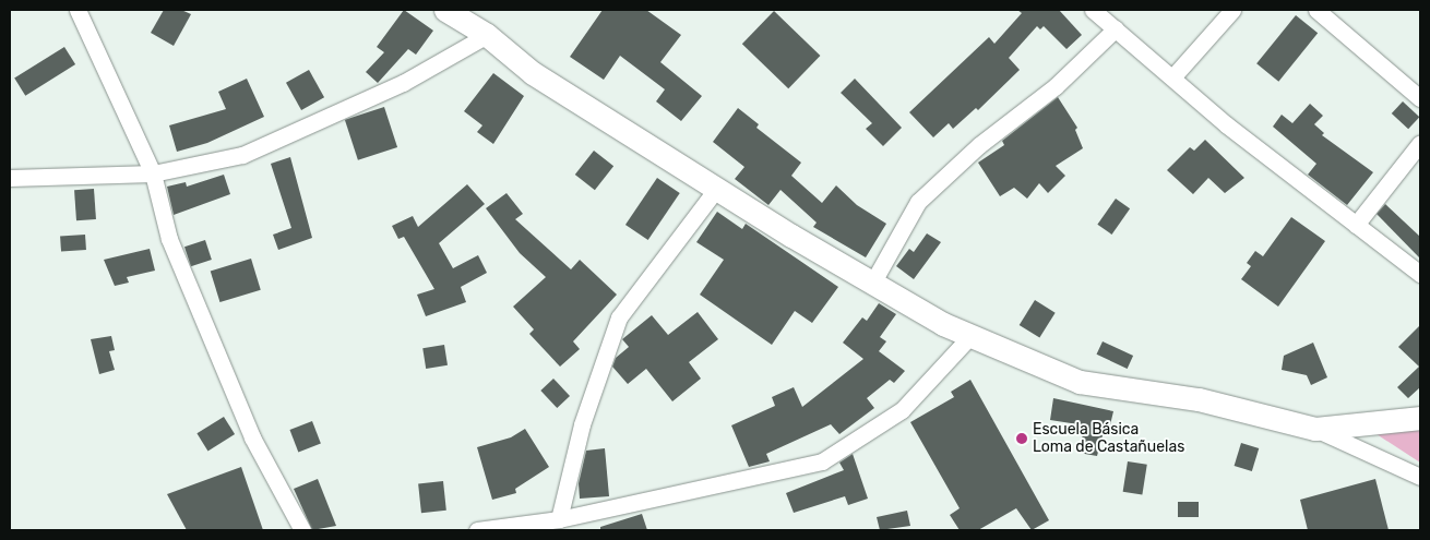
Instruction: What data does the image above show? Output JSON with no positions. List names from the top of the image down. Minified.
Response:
{"places":["Escuela Básica Loma de Castañuelas"]}
